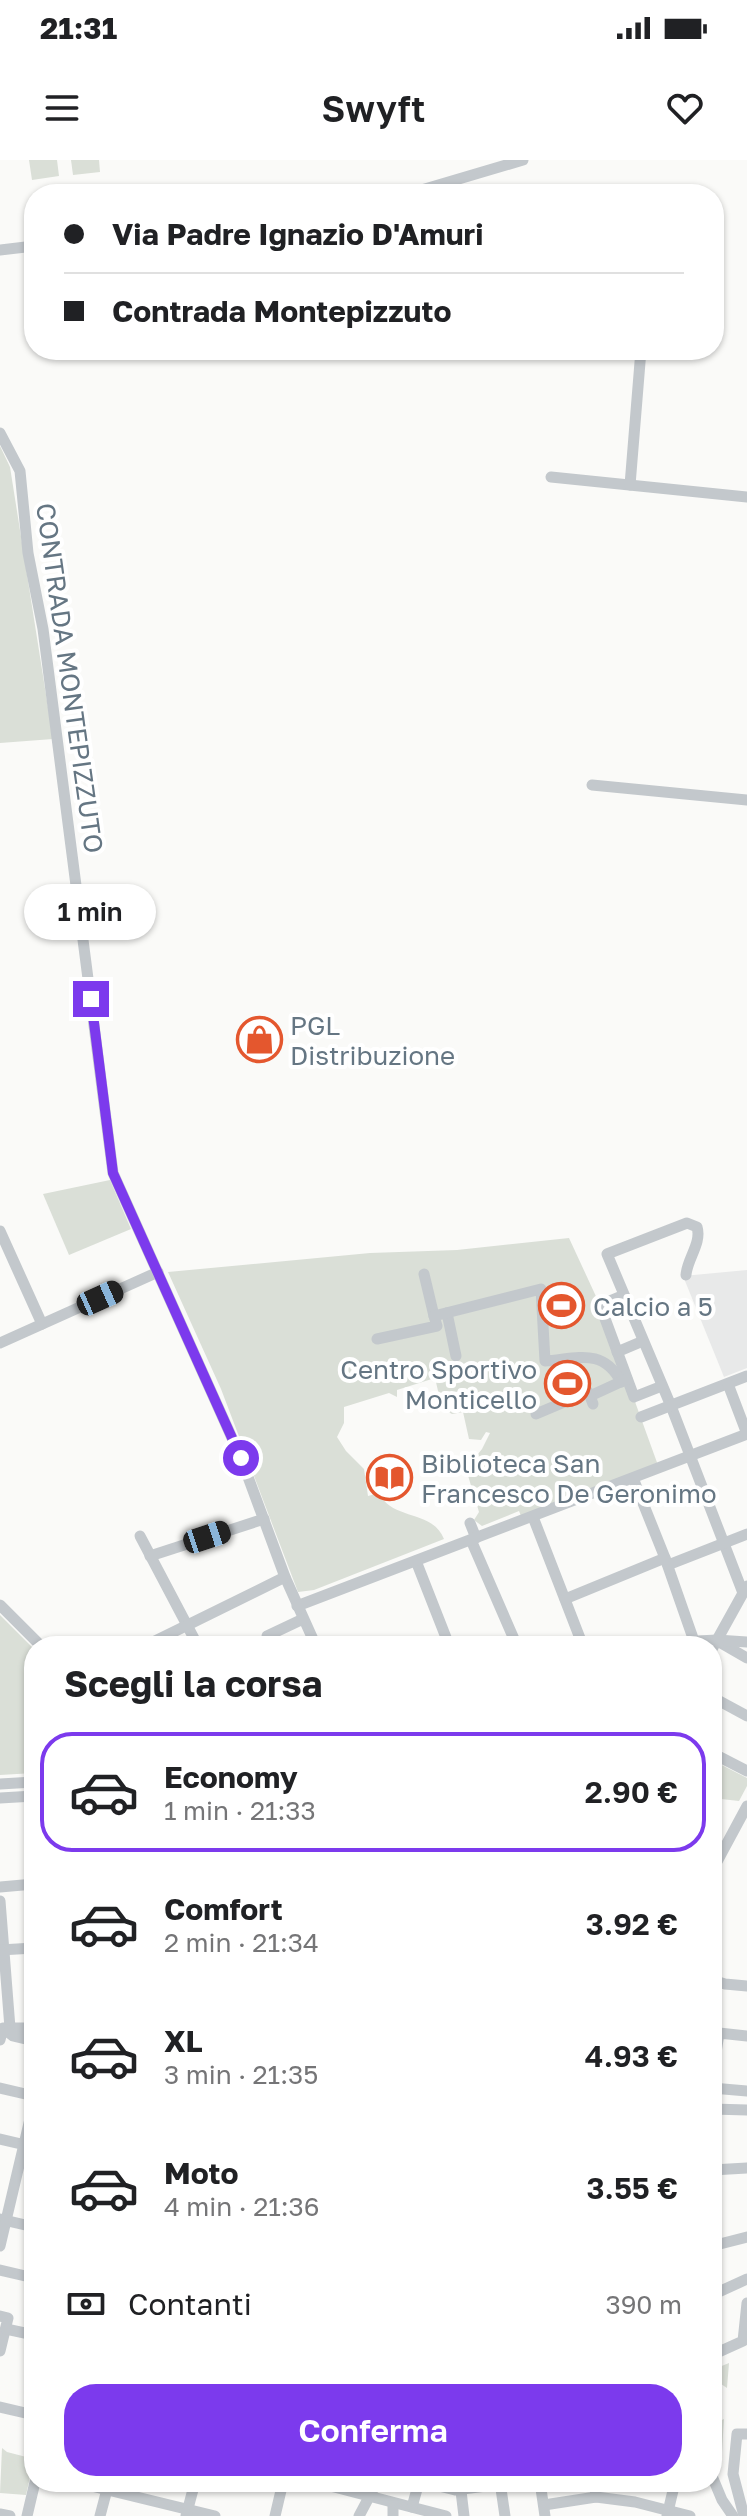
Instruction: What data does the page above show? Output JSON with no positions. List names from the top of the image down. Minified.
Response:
{"streets":{"street":["CONTRADA MONTEPIZZUTO"]},"places":{"shop":["PGL Distribuzione"],"sports":["Calcio a 5","Centro Sportivo Monticello"],"library":["Biblioteca San Francesco De Geronimo"]},"page":{"status":"21:31","header":"Swyft","banner":["Via Padre Ignazio D'Amuri","Contrada Montepizzuto"],"bubble":"1 min","heading":"Scegli la corsa","list":[{"name":"Economy","note":"1 min · 21:33","value":"2.90 €"},{"name":"Comfort","note":"2 min · 21:34","value":"3.92 €"},{"name":"XL","note":"3 min · 21:35","value":"4.93 €"},{"name":"Moto","note":"4 min · 21:36","value":"3.55 €"}],"pay":["Contanti","390 m"],"buttons":"Conferma"}}
